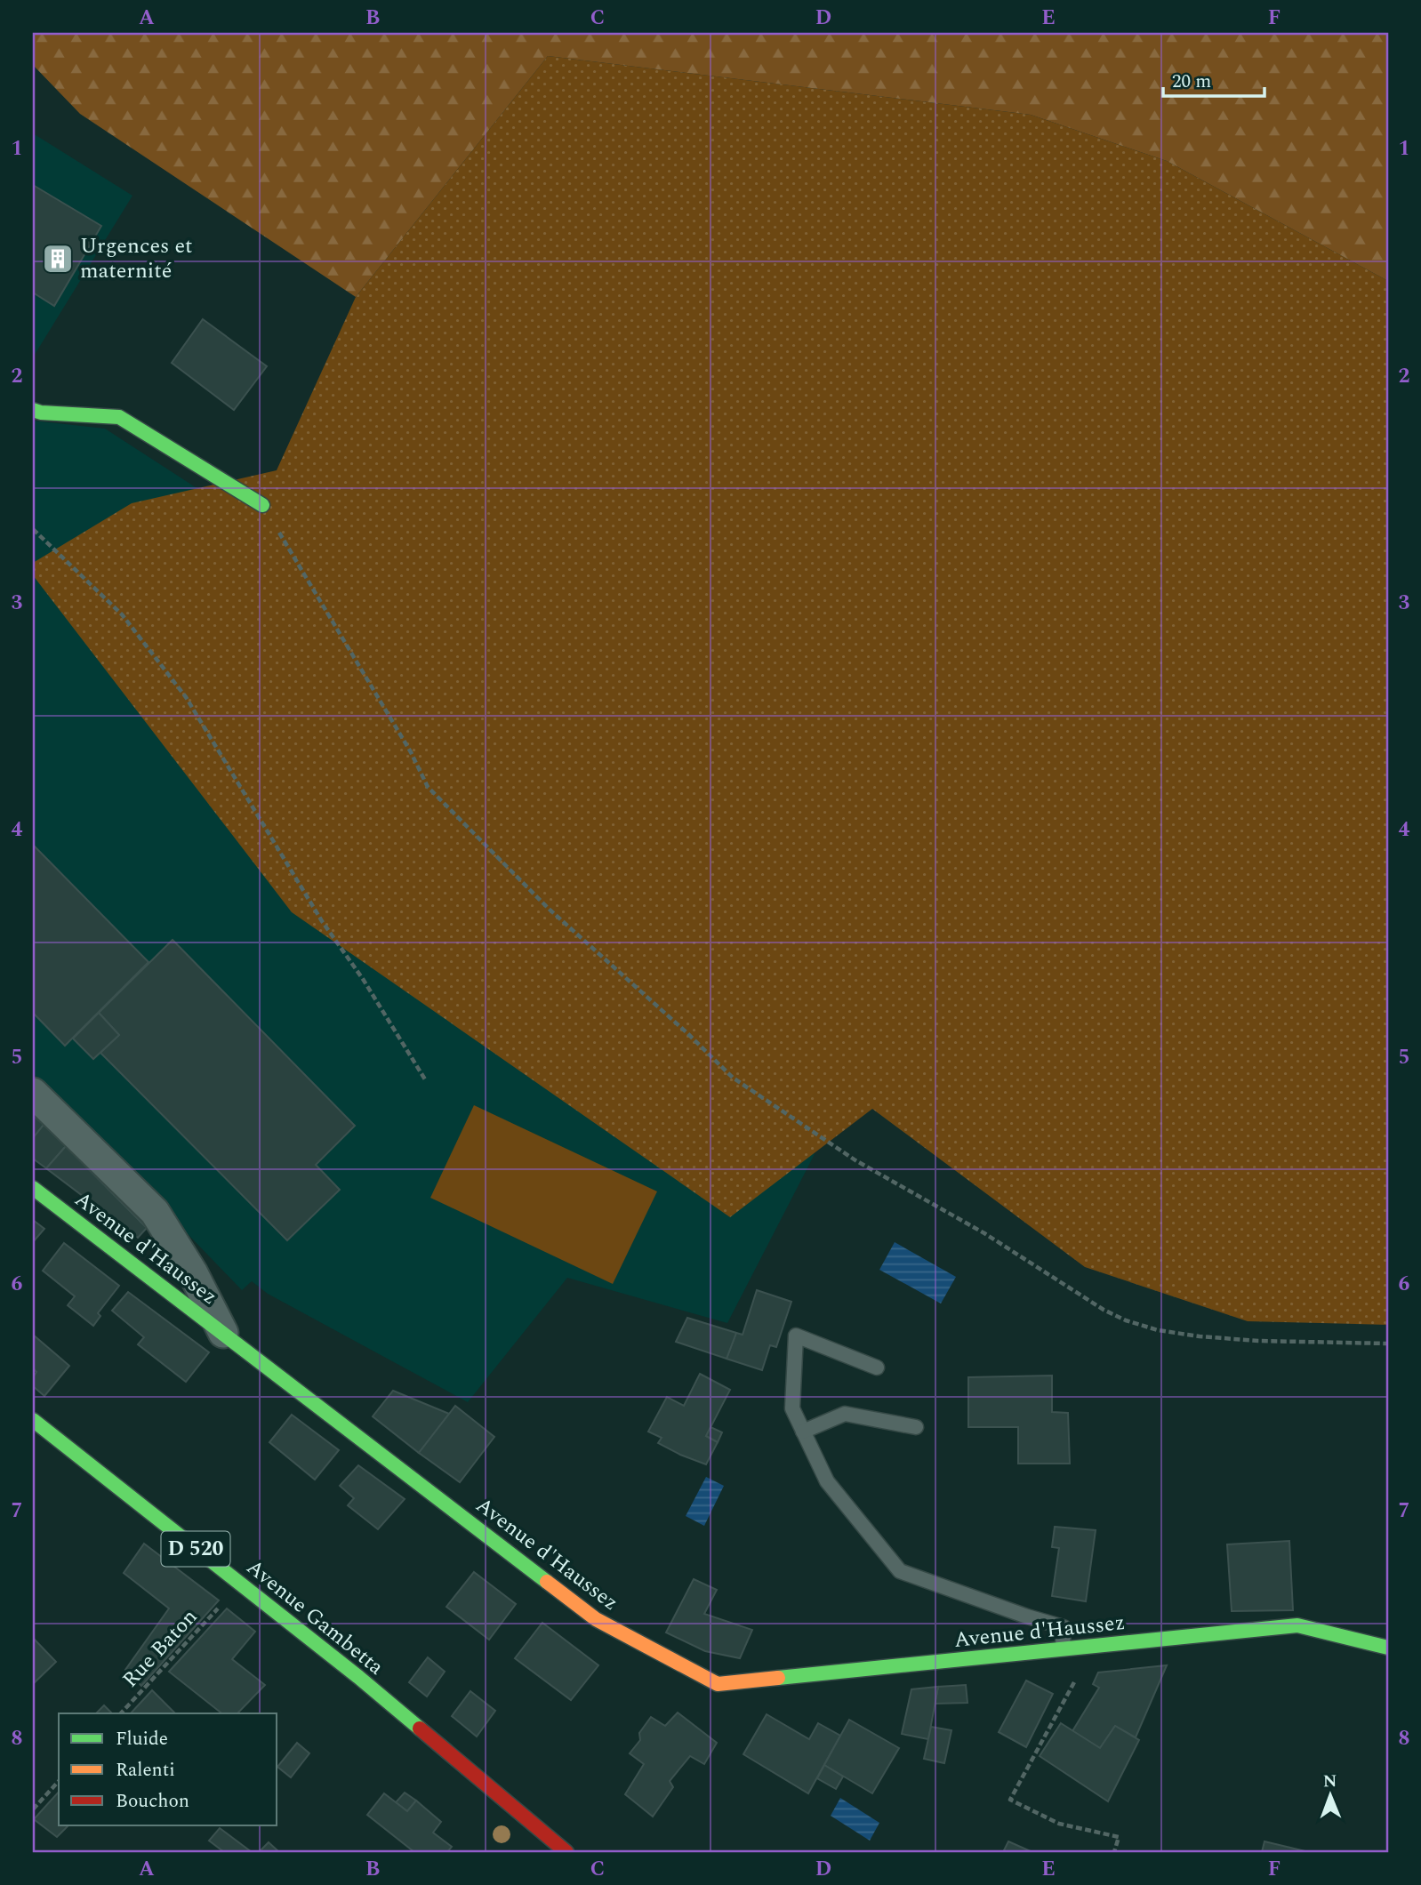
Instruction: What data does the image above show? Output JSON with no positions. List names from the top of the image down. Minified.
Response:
{"streets":{"street":["Avenue d'Haussez","D 520","Avenue Gambetta"],"path":["Rue Baton"]},"places":{"building":["Urgences et maternité"]},"legend":["Fluide","Ralenti","Bouchon"],"scale_bar":"20 m","north":"top","grid":{"columns":["A","B","C","D","E","F"],"rows":["1","2","3","4","5","6","7","8"]}}
